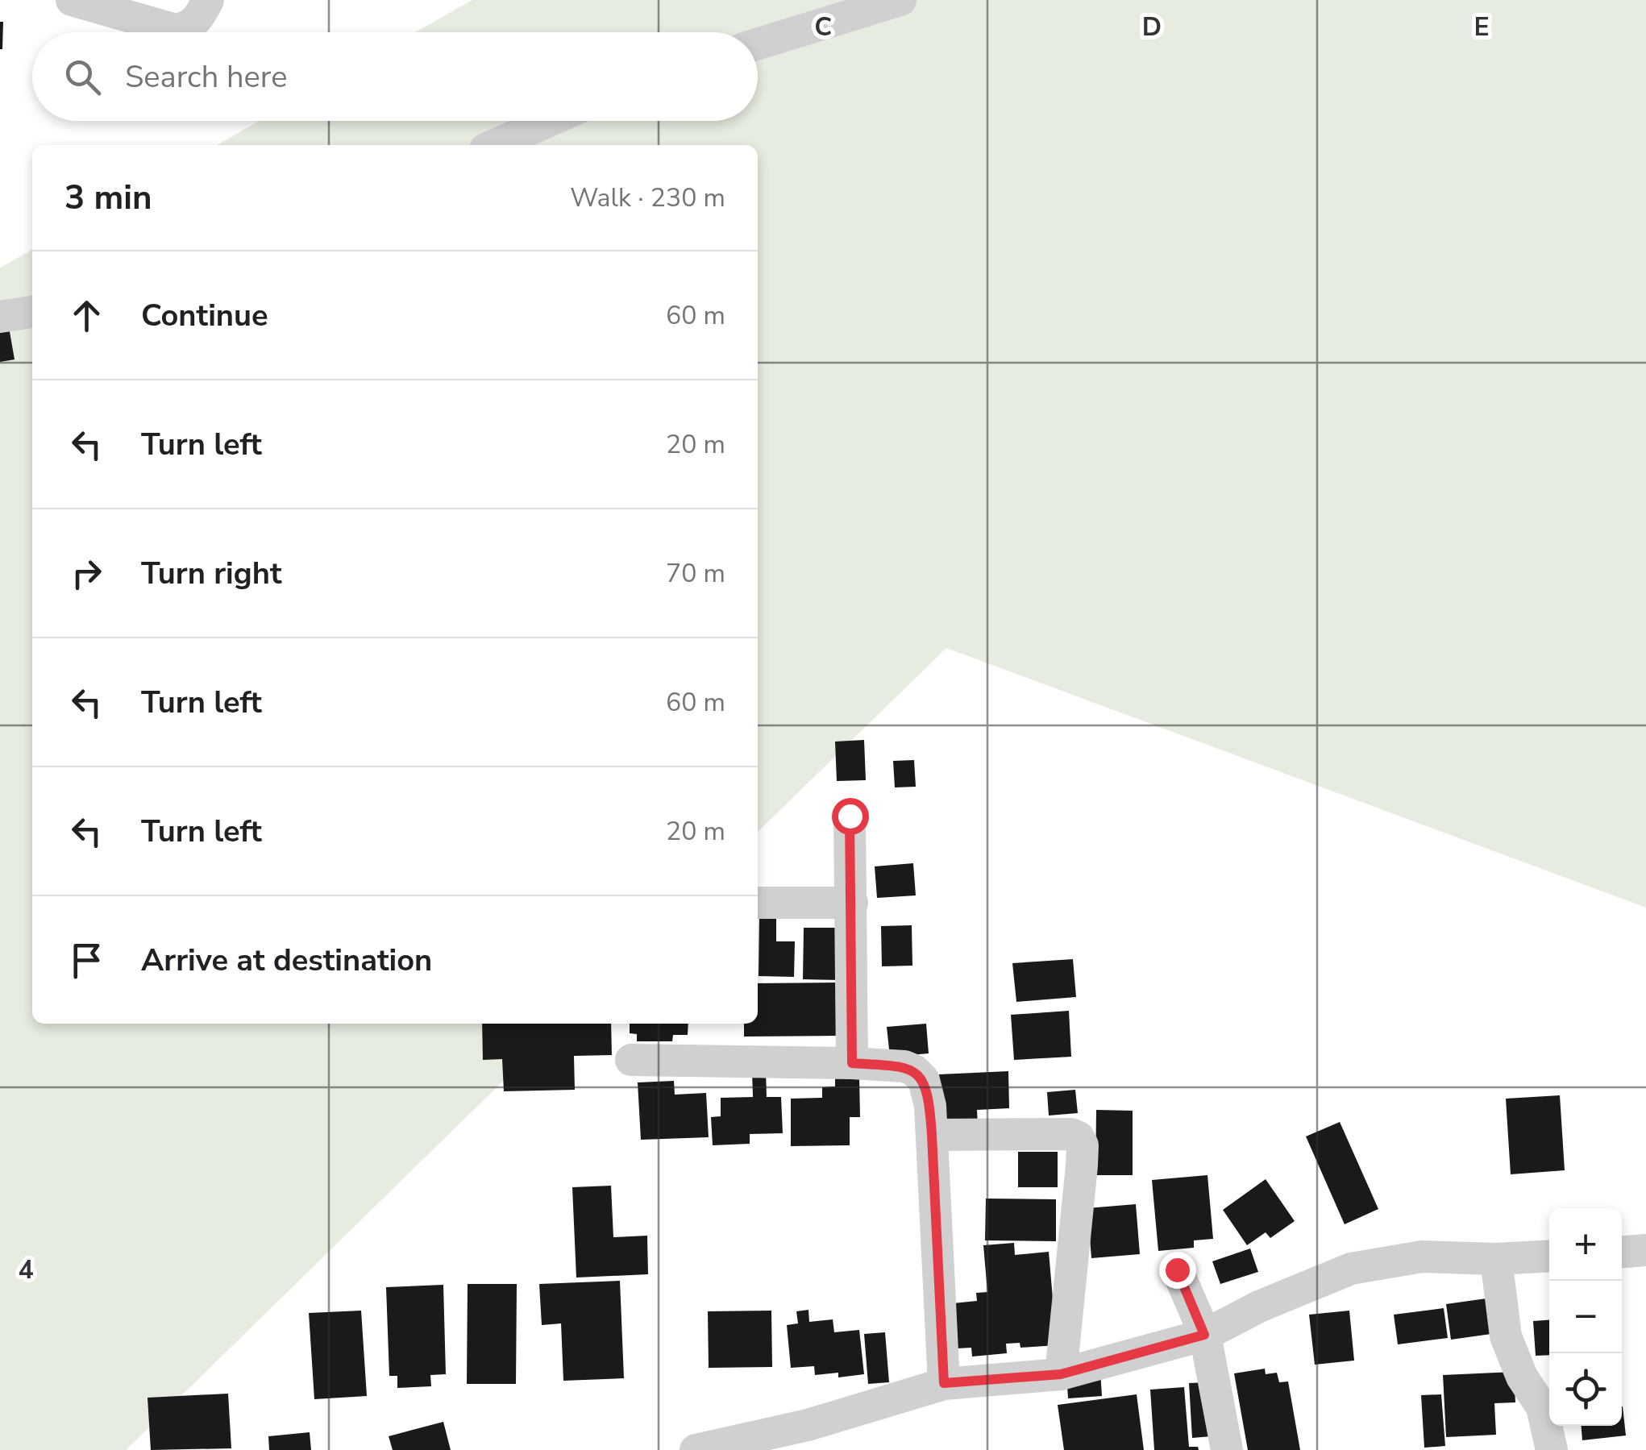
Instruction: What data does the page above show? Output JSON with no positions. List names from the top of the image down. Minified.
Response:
{"page":{"search":"Search here","heading":["3 min","Walk · 230 m"],"list":[["Continue","60 m"],["Turn left","20 m"],["Turn right","70 m"],["Turn left","60 m"],["Turn left","20 m"],"Arrive at destination"],"map_buttons":["+","−"]},"grid":{"columns":["C","D","E"],"rows":["4"]}}
